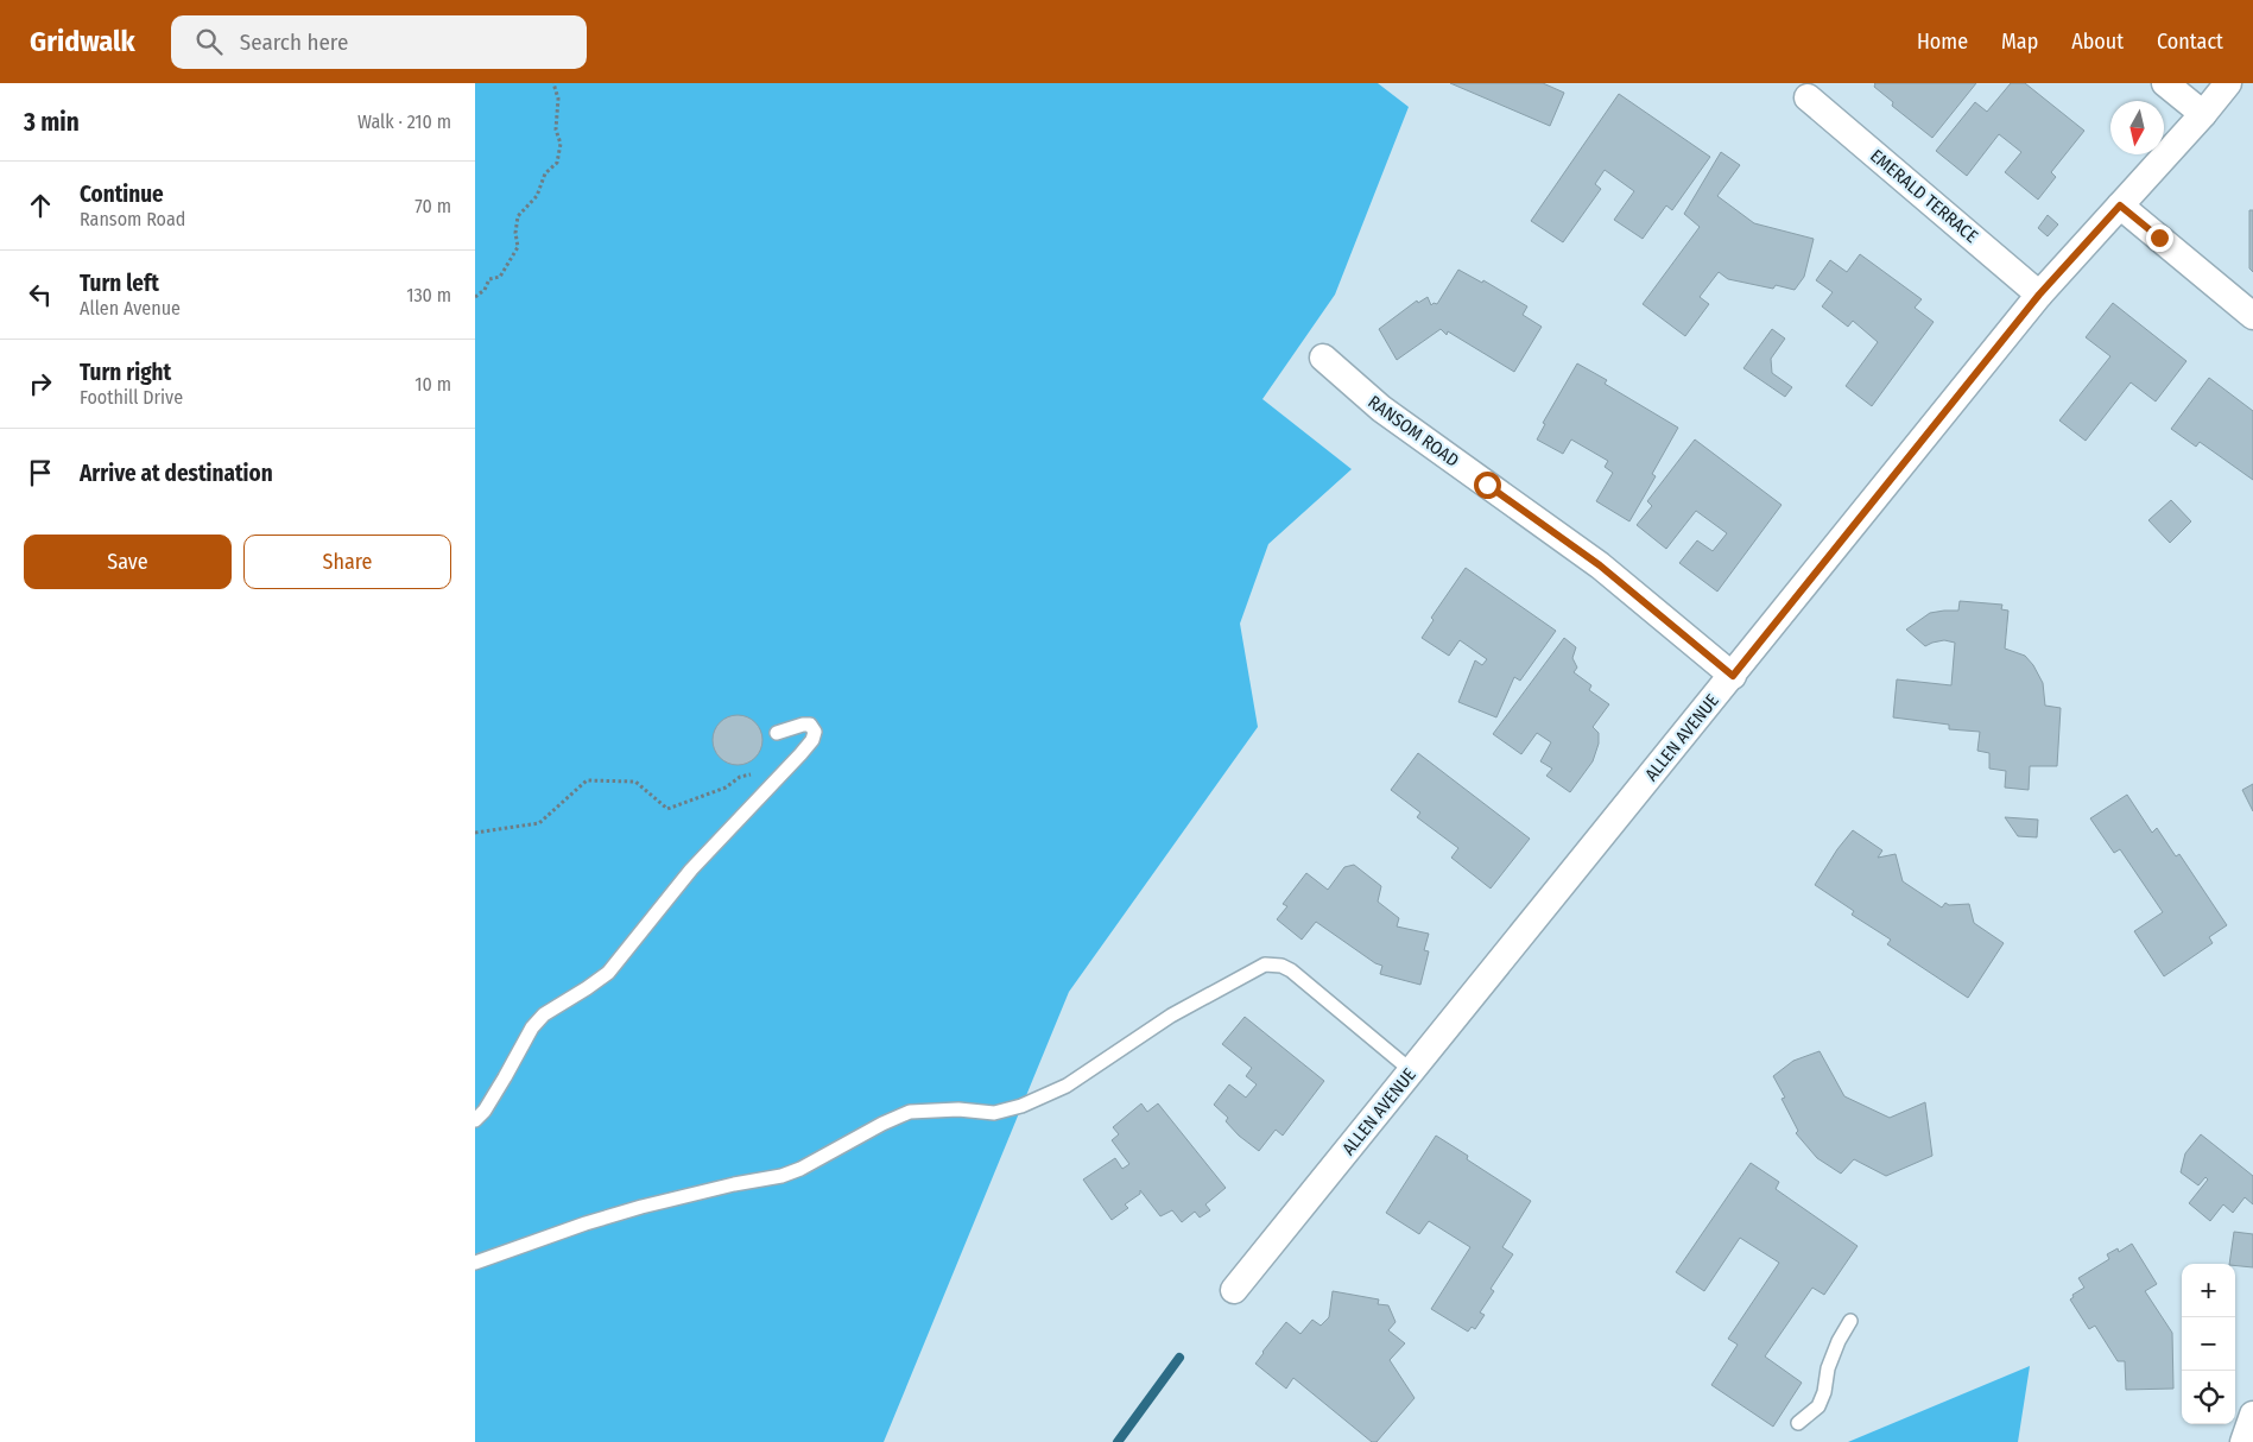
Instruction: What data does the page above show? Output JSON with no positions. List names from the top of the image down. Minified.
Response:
{"streets":{"street":["EMERALD TERRACE","RANSOM ROAD","ALLEN AVENUE"]},"crossings":[["EMERALD TERRACE","ALLEN AVENUE"],["RANSOM ROAD","ALLEN AVENUE"]],"north":"bottom","page":{"header":"Gridwalk","search":"Search here","nav":["Home","Map","About","Contact"],"heading":["3 min","Walk · 210 m"],"list":[["Continue","Ransom Road","70 m"],["Turn left","Allen Avenue","130 m"],["Turn right","Foothill Drive","10 m"],"Arrive at destination"],"buttons":["Save","Share"],"map_buttons":["+","−"]}}
